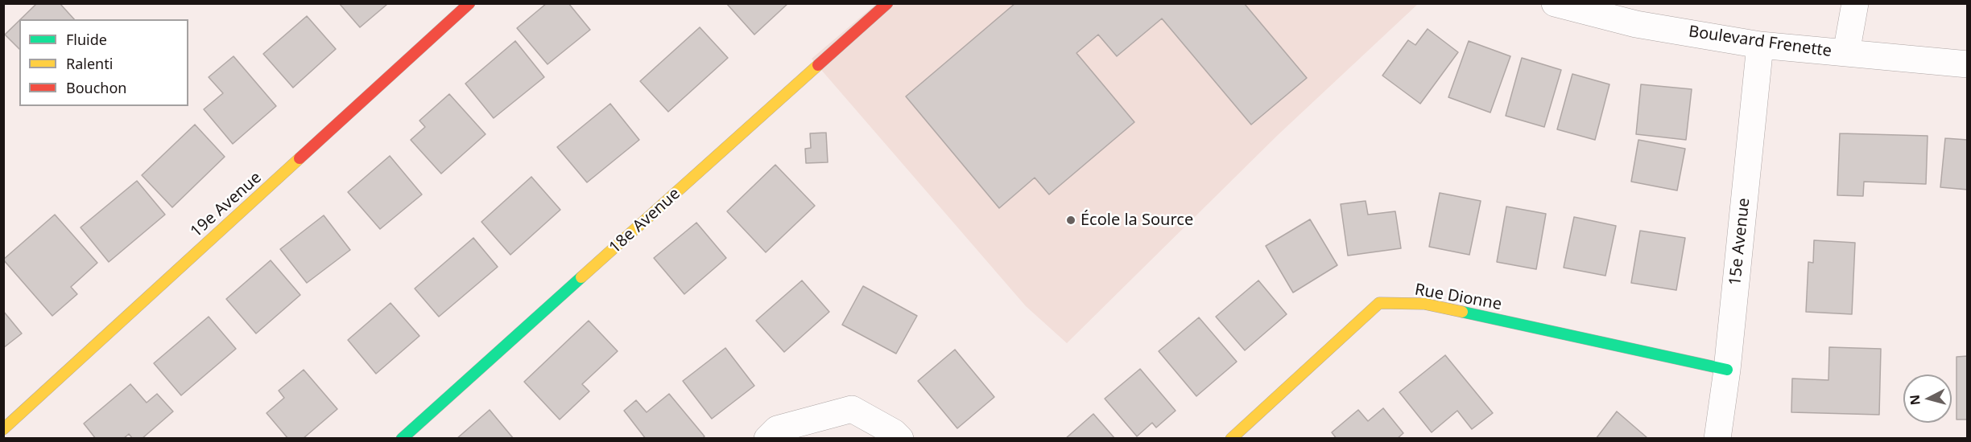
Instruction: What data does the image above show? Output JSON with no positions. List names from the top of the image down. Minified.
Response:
{"streets":{"street":["Boulevard Frenette","19e Avenue","18e Avenue","15e Avenue","Rue Dionne"]},"crossings":[["Boulevard Frenette","15e Avenue"],["15e Avenue","Rue Dionne"]],"places":["École la Source"],"legend":["Fluide","Ralenti","Bouchon"],"north":"left"}
